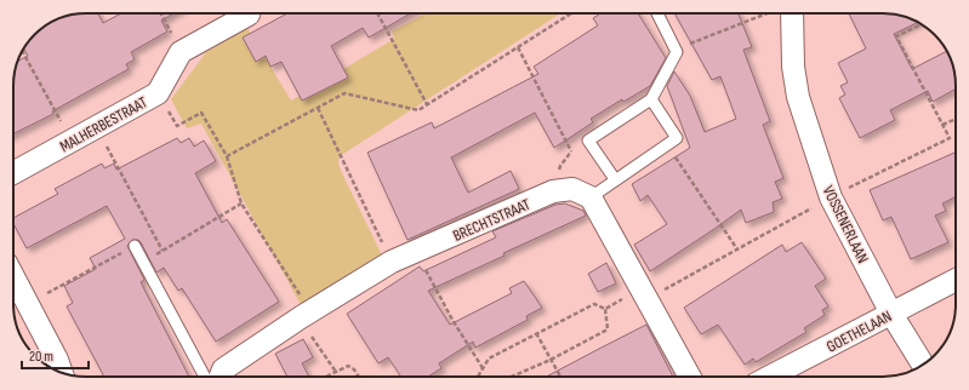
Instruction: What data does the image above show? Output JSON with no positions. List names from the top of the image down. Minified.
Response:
{"streets":{"street":["MALHERBESTRAAT","BRECHTSTRAAT","VOSSENERLAAN","GOETHELAAN"]},"crossings":[["VOSSENERLAAN","GOETHELAAN"]],"scale_bar":"20 m"}
